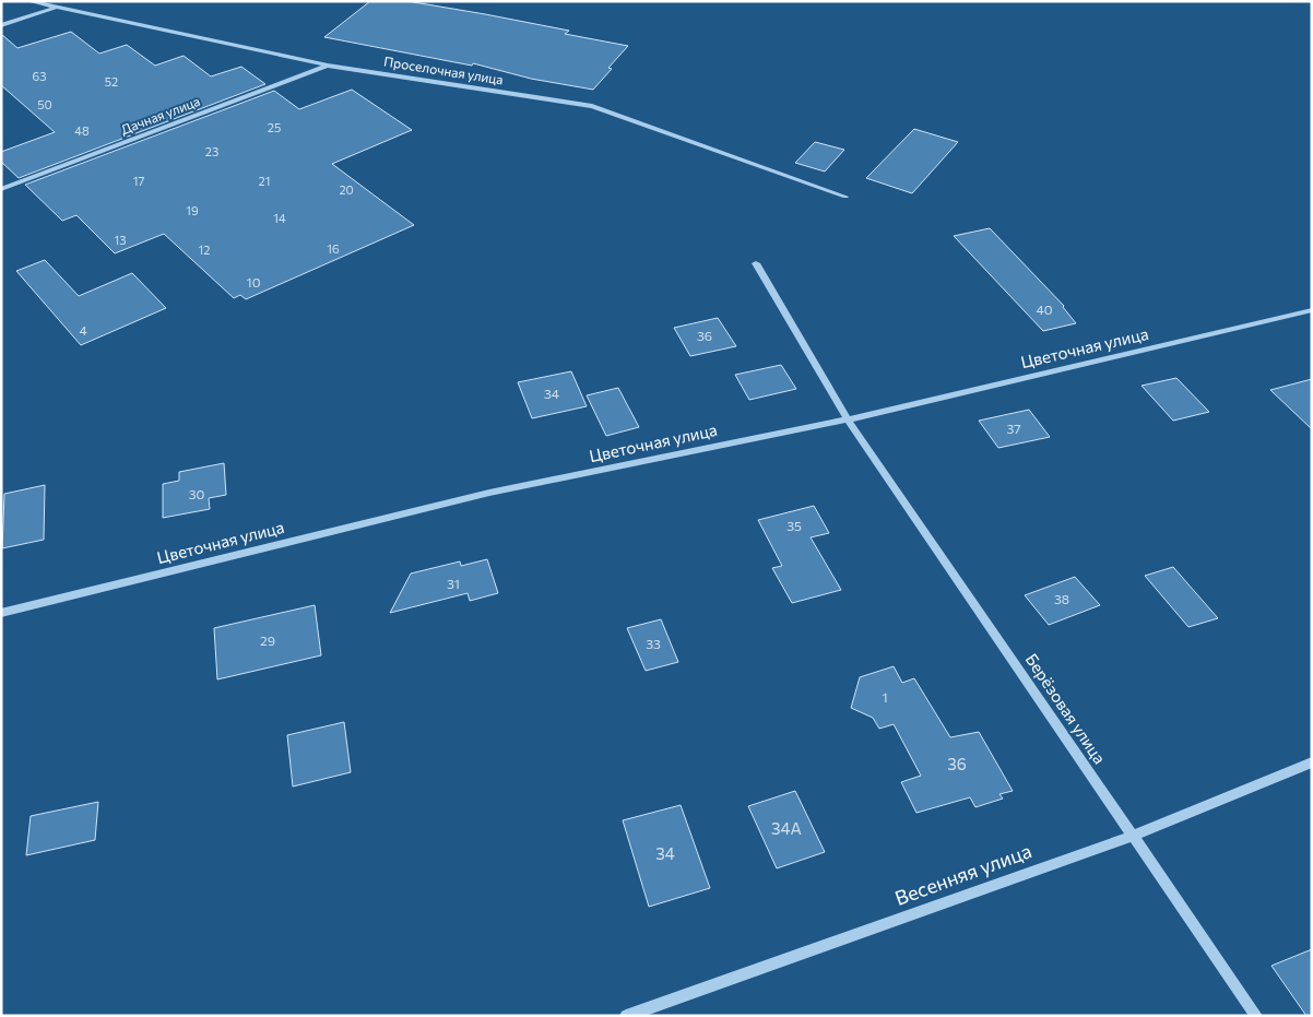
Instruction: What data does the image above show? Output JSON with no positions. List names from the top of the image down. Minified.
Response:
{"streets":{"street":["Проселочная улица","Дачная улица","Цветочная улица","Берёзовая улица","Весенняя улица"]},"crossings":[["Проселочная улица","Дачная улица"],["Цветочная улица","Берёзовая улица"],["Берёзовая улица","Весенняя улица"]],"house_numbers":["63","52","50","25","48","23","17","21","20","19","14","13","16","12","10","40","4","36","34","37","30","35","31","38","29","33","1","36","34А","34"]}
